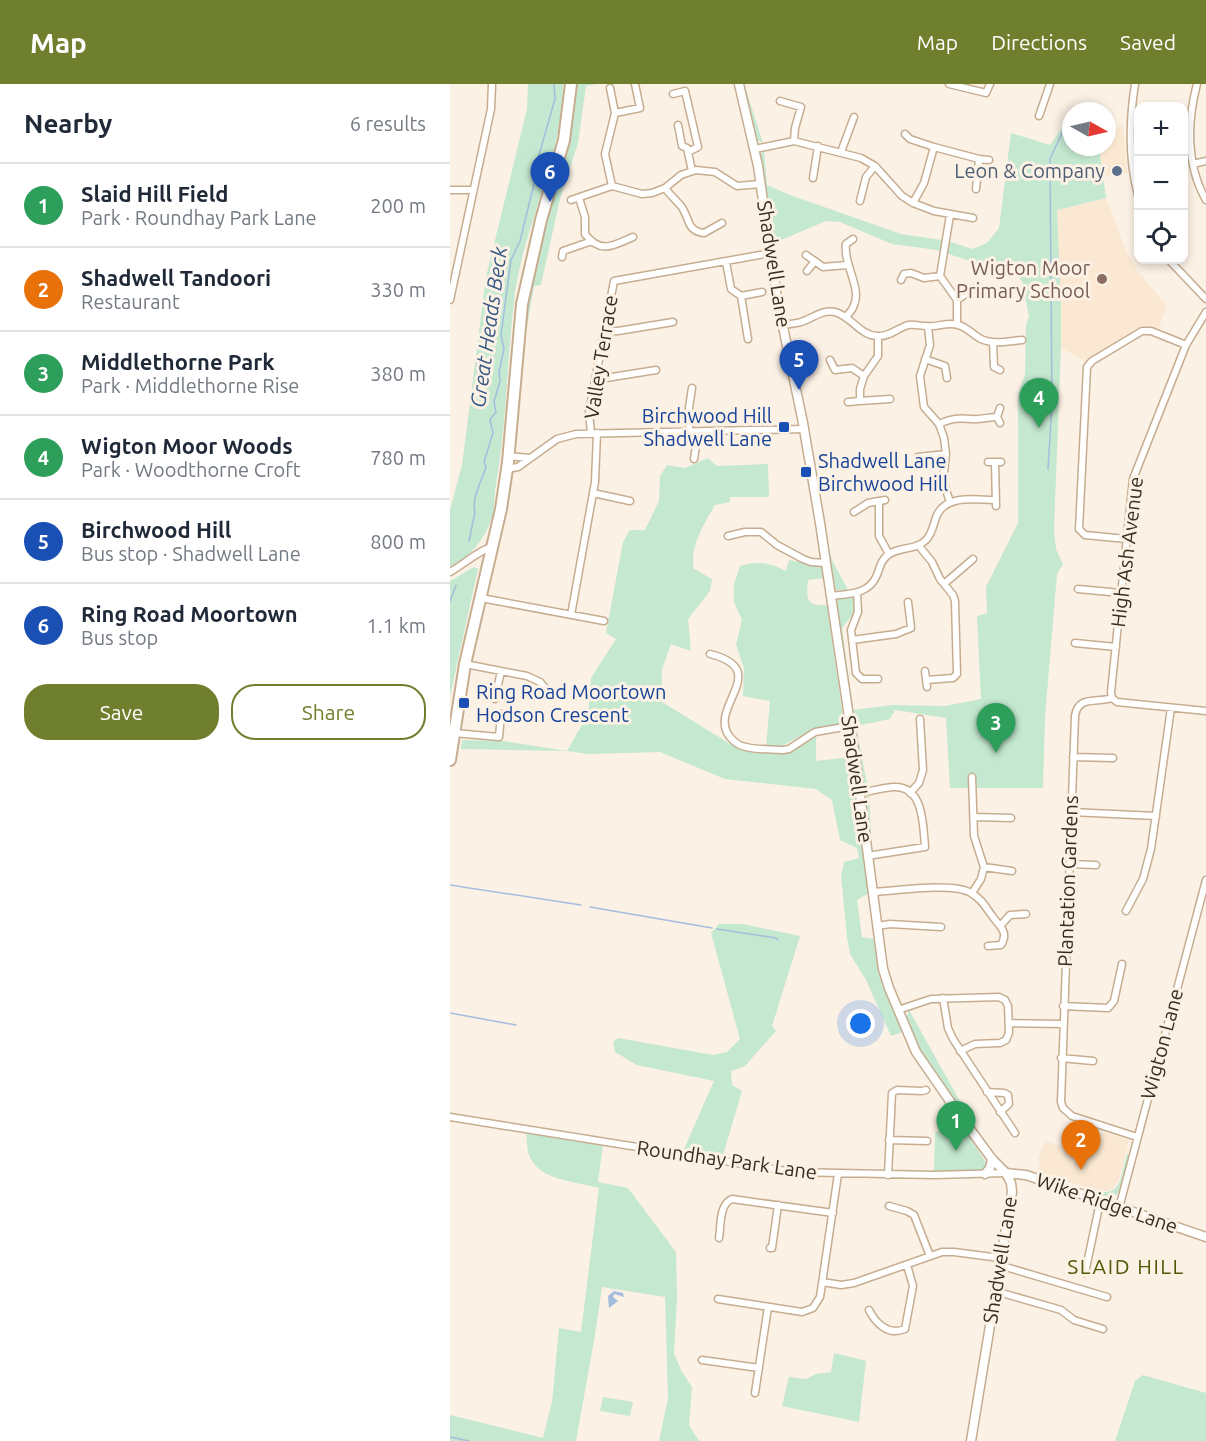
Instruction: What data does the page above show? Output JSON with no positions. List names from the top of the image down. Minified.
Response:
{"streets":{"street":["Shadwell Lane","Valley Terrace","High Ash Avenue","Plantation Gardens","Wigton Lane","Roundhay Park Lane","Wike Ridge Lane"]},"crossings":[["Shadwell Lane","Roundhay Park Lane"],["Shadwell Lane","Wike Ridge Lane"],["High Ash Avenue","Plantation Gardens"],["Plantation Gardens","Wigton Lane"],["Wigton Lane","Wike Ridge Lane"],["Roundhay Park Lane","Wike Ridge Lane"]],"districts":["SLAID HILL"],"water":["Great Heads Beck"],"places":{"other":["Leon & Company","Wigton Moor Primary School"],"transit":["Birchwood Hill Shadwell Lane","Shadwell Lane Birchwood Hill","Ring Road Moortown Hodson Crescent"]},"north":"right","page":{"header":"Map","nav":["Map","Directions","Saved"],"heading":["Nearby","6 results"],"map_buttons":["+","−"],"pins":["6","5","4","3","1","2"],"list":[{"mark":"1","name":"Slaid Hill Field","note":"Park · Roundhay Park Lane","value":"200 m"},{"mark":"2","name":"Shadwell Tandoori","note":"Restaurant","value":"330 m"},{"mark":"3","name":"Middlethorne Park","note":"Park · Middlethorne Rise","value":"380 m"},{"mark":"4","name":"Wigton Moor Woods","note":"Park · Woodthorne Croft","value":"780 m"},{"mark":"5","name":"Birchwood Hill","note":"Bus stop · Shadwell Lane","value":"800 m"},{"mark":"6","name":"Ring Road Moortown","note":"Bus stop","value":"1.1 km"}],"buttons":["Save","Share"]}}
